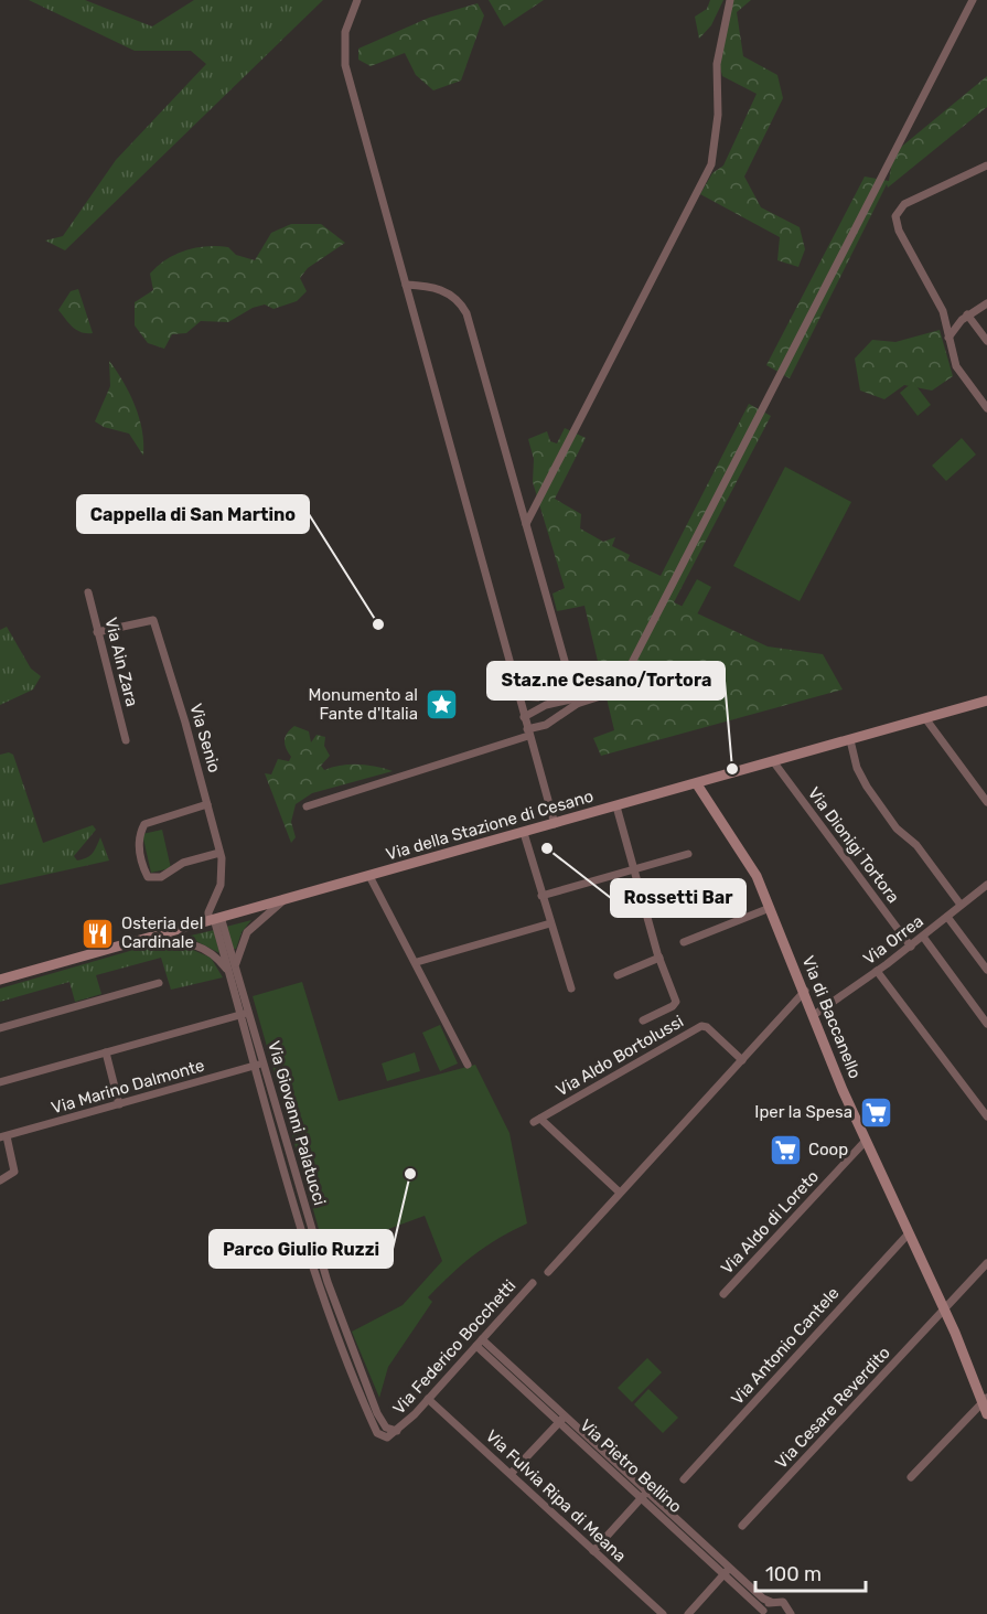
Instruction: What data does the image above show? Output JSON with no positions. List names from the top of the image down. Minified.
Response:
{"streets":{"street":["Via Ain Zara","Via Senio","Via della Stazione di Cesano","Via Dionigi Tortora","Via Orrea","Via di Baccanello","Via Aldo Bortolussi","Via Marino Dalmonte","Via Giovanni Palatucci","Via Aldo di Loreto","Via Antonio Cantele","Via Federico Bocchetti","Via Cesare Reverdito","Via Pietro Bellino","Via Fulvia Ripa di Meana"]},"crossings":[["Via Ain Zara","Via Senio"],["Via Senio","Via della Stazione di Cesano"],["Via Senio","Via Giovanni Palatucci"],["Via della Stazione di Cesano","Via Dionigi Tortora"],["Via della Stazione di Cesano","Via di Baccanello"],["Via della Stazione di Cesano","Via Giovanni Palatucci"],["Via Dionigi Tortora","Via Orrea"],["Via Orrea","Via di Baccanello"],["Via di Baccanello","Via Aldo di Loreto"],["Via di Baccanello","Via Antonio Cantele"],["Via di Baccanello","Via Cesare Reverdito"],["Via Marino Dalmonte","Via Giovanni Palatucci"],["Via Giovanni Palatucci","Via Federico Bocchetti"],["Via Federico Bocchetti","Via Pietro Bellino"],["Via Federico Bocchetti","Via Fulvia Ripa di Meana"]],"places":{"other":["Cappella di San Martino","Staz.ne Cesano/Tortora","Rossetti Bar","Parco Giulio Ruzzi"],"place":["Monumento al Fante d'Italia"],"restaurant":["Osteria del Cardinale"],"supermarket":["Iper la Spesa","Coop"]},"scale_bar":"100 m"}
